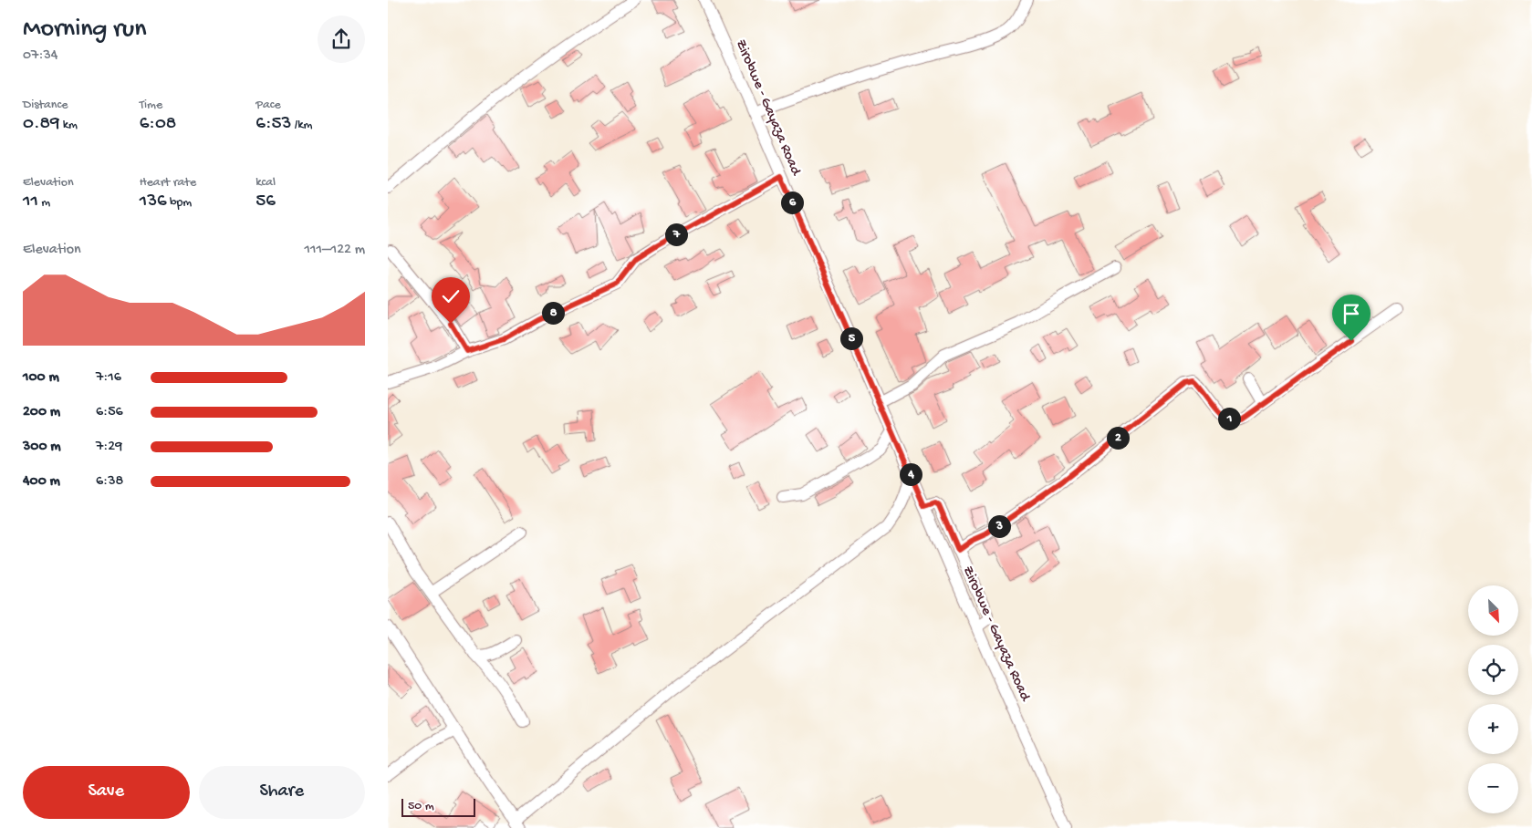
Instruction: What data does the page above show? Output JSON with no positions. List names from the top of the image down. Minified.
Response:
{"streets":{"street":["Zirobwe - Gayaza Road"]},"scale_bar":"50 m","north":"bottom right","page":{"heading":["Morning run","07:34"],"stats":[["Distance","0.89 km"],["Time","6:08"],["Pace","6:53 /km"],["Elevation","11 m"],["Heart rate","136 bpm"],["kcal","56"]],"pins":["6","7","8","5","1","2","4","3"],"chart":["Elevation","111–122 m"],"list":[{"name":"100 m","note":"7:16"},{"name":"200 m","note":"6:56"},{"name":"300 m","note":"7:29"},{"name":"400 m","note":"6:38"}],"map_buttons":["+","−"],"buttons":["Save","Share"],"scale":"50 m"}}
